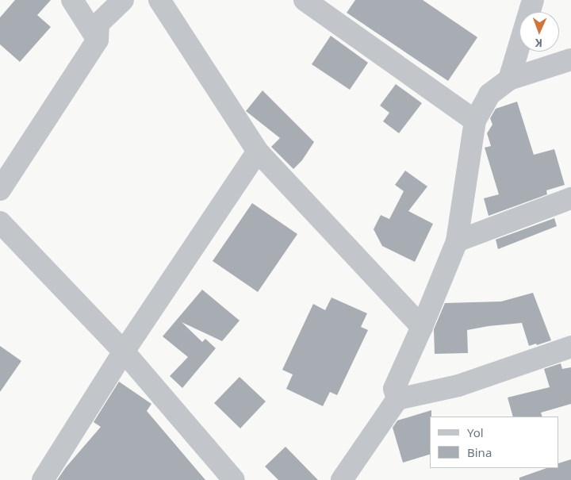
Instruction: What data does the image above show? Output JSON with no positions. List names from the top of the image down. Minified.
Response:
{"legend":["Yol","Bina"],"north":"bottom"}
